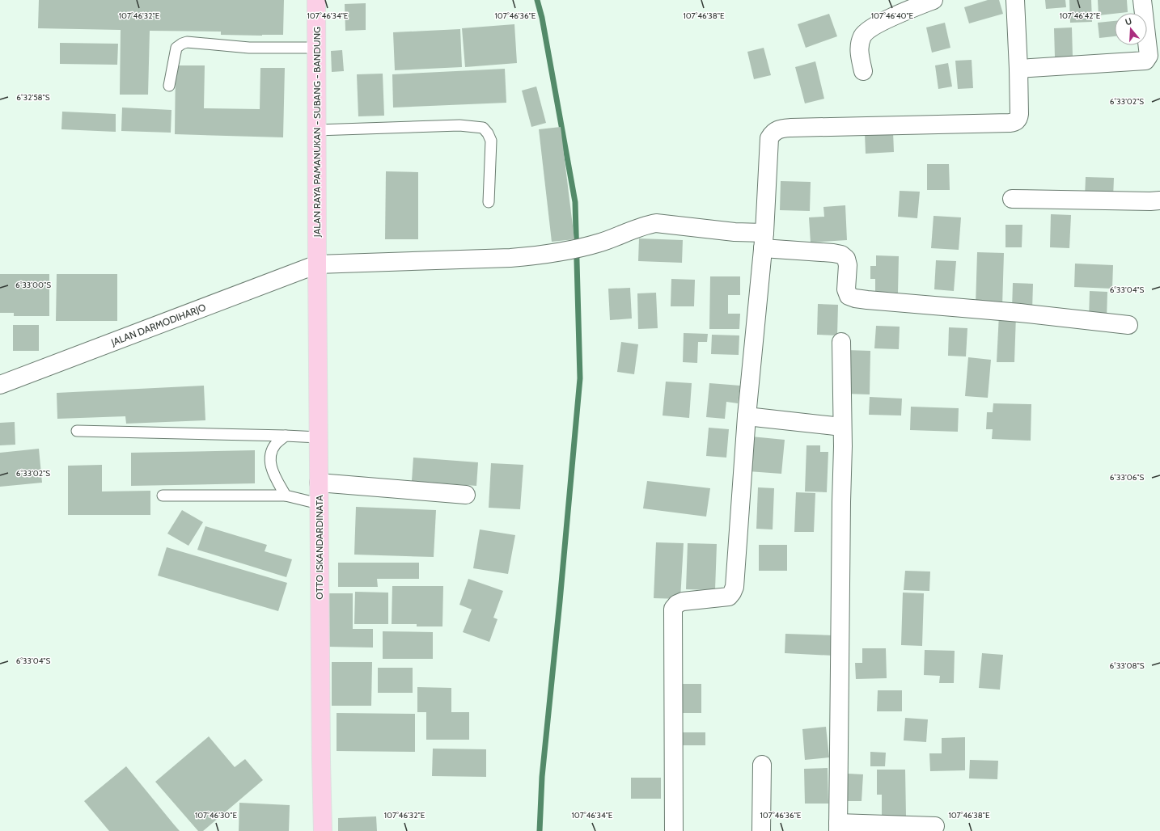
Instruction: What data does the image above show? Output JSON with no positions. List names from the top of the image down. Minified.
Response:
{"streets":{"main road":["JALAN RAYA PAMANUKAN - SUBANG - BANDUNG","OTTO ISKANDARDINATA"],"street":["JALAN DARMODIHARJO"]},"crossings":[["JALAN RAYA PAMANUKAN - SUBANG - BANDUNG","JALAN DARMODIHARJO"],["JALAN RAYA PAMANUKAN - SUBANG - BANDUNG","OTTO ISKANDARDINATA"],["JALAN DARMODIHARJO","OTTO ISKANDARDINATA"]],"north":"top","coordinates":["107°46'32\"E","107°46'34\"E","107°46'36\"E","107°46'38\"E","107°46'40\"E","107°46'42\"E","6°32'58\"S","6°33'02\"S","6°33'00\"S","6°33'04\"S","6°33'06\"S","6°33'08\"S","107°46'30\"E"]}
